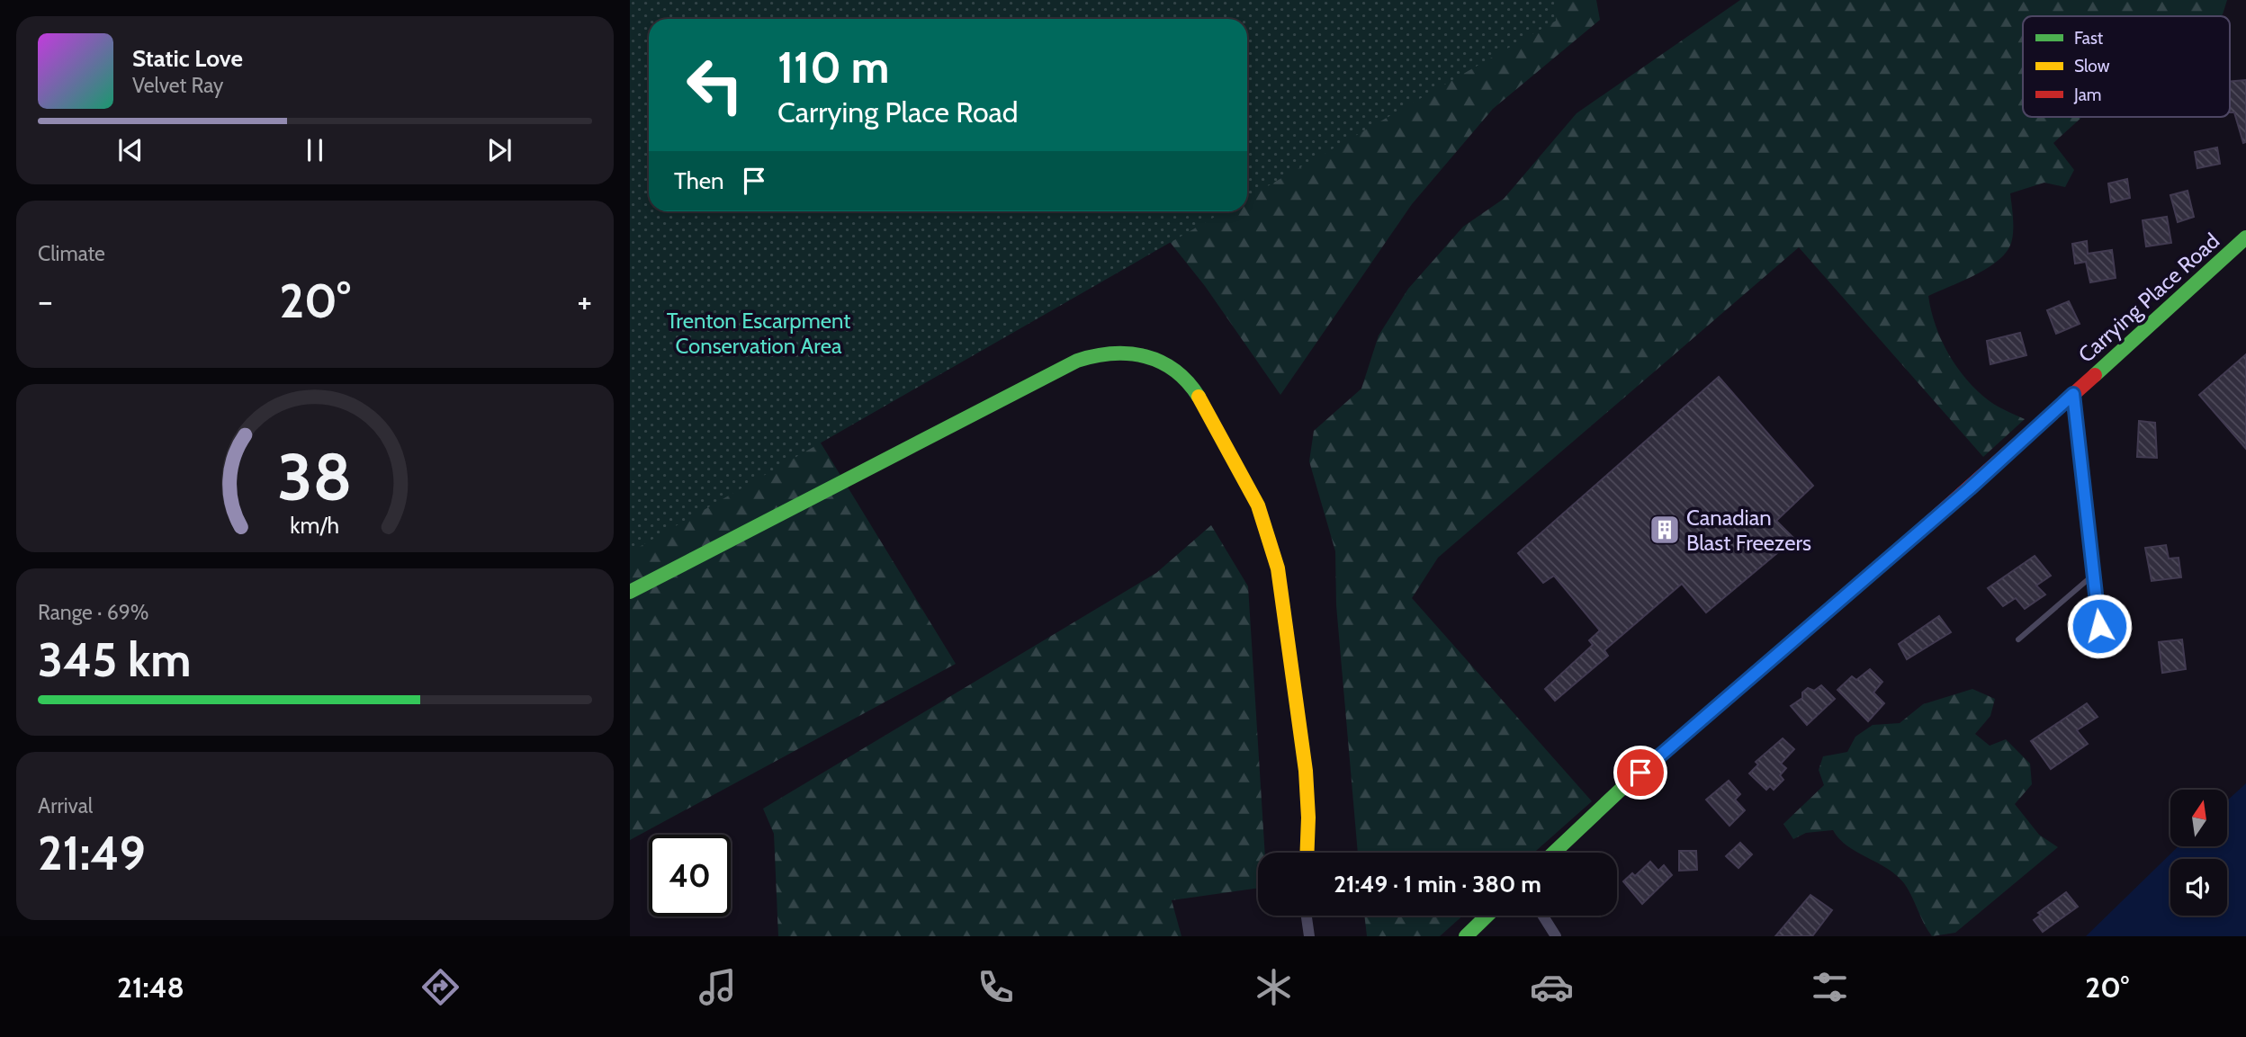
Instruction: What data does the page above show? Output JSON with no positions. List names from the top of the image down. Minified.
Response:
{"streets":{"street":["Carrying Place Road"]},"parks":["Trenton Escarpment Conservation Area"],"places":{"building":["Canadian Blast Freezers"]},"legend":["Fast","Slow","Jam"],"north":"top","page":{"turn":["110 m","Carrying Place Road"],"song":["Static Love","Velvet Ray"],"then":"Then","tile":["Climate",["Range · 69%","345 km"],["Arrival","21:49"]],"heat":["−","20°","+"],"limit":"40","trip":"21:49 · 1 min · 380 m","tabs":["21:48","20°"],"gauge":["38","km/h"]}}
